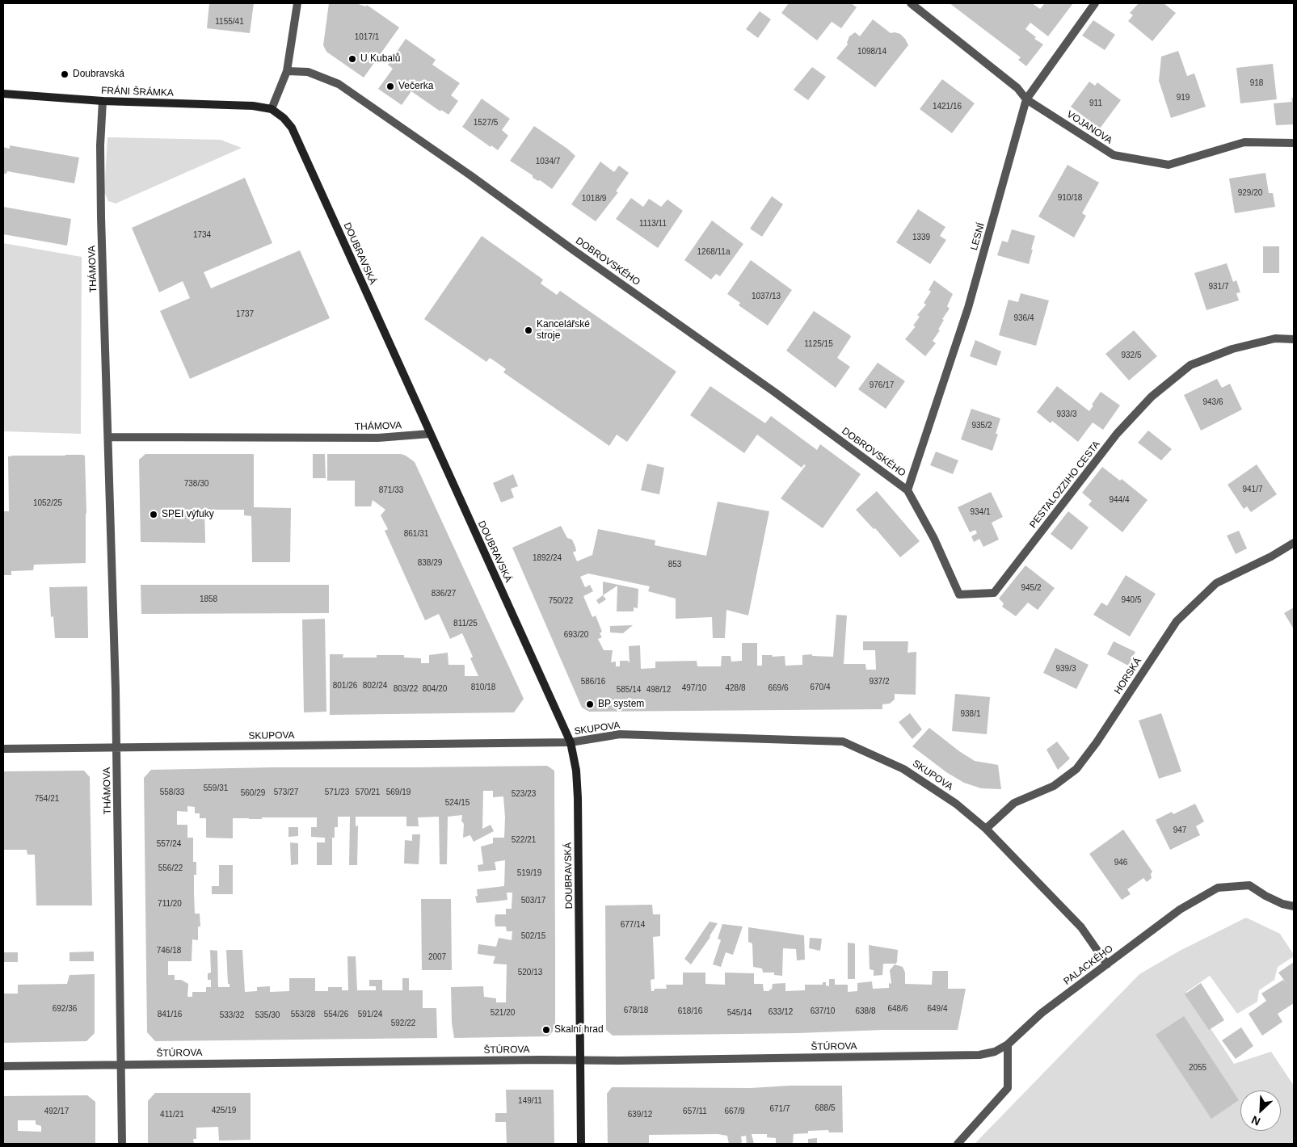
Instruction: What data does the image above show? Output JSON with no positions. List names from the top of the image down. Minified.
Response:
{"streets":{"street":["FRÁNI ŠRÁMKA","VOJANOVA","LESNÍ","DOUBRAVSKÁ","DOBROVSKÉHO","THÁMOVA","PESTALOZZIHO CESTA","HORSKÁ","SKUPOVA","PALACKÉHO","ŠTÚROVA"]},"crossings":[["FRÁNI ŠRÁMKA","DOUBRAVSKÁ"],["FRÁNI ŠRÁMKA","THÁMOVA"],["VOJANOVA","LESNÍ"],["LESNÍ","DOBROVSKÉHO"],["LESNÍ","PESTALOZZIHO CESTA"],["DOUBRAVSKÁ","THÁMOVA"],["DOUBRAVSKÁ","SKUPOVA"],["DOUBRAVSKÁ","ŠTÚROVA"],["DOBROVSKÉHO","PESTALOZZIHO CESTA"],["THÁMOVA","SKUPOVA"],["THÁMOVA","ŠTÚROVA"],["HORSKÁ","SKUPOVA"],["SKUPOVA","PALACKÉHO"],["PALACKÉHO","ŠTÚROVA"]],"places":["U Kubalů","Doubravská","Večerka","Kancelářské stroje","SPEI výfuky","BP system","Skalní hrad"],"house_numbers":["1155/41","1017/1","1098/14","918","919","911","1421/16","1527/5","1034/7","929/20","910/18","1018/9","1113/11","1734","1339","1268/11a","931/7","1037/13","1737","936/4","1125/15","932/5","976/17","943/6","933/3","935/2","738/30","941/7","871/33","944/4","1052/25","934/1","861/31","1892/24","838/29","853","945/2","836/27","1858","940/5","750/22","811/25","693/20","939/3","586/16","937/2","801/26","802/24","810/18","670/4","497/10","428/8","669/6","803/22","804/20","585/14","498/12","938/1","559/31","558/33","573/27","571/23","570/21","569/19","560/29","523/23","754/21","524/15","947","522/21","557/24","946","556/22","519/19","503/17","711/20","677/14","502/15","746/18","2007","520/13","692/36","648/6","649/4","678/18","618/16","637/10","638/8","633/12","521/20","545/14","841/16","553/28","554/26","591/24","533/32","535/30","592/22","2055","149/11","688/5","671/7","425/19","492/17","657/11","667/9","411/21","639/12"],"north":"bottom left"}
